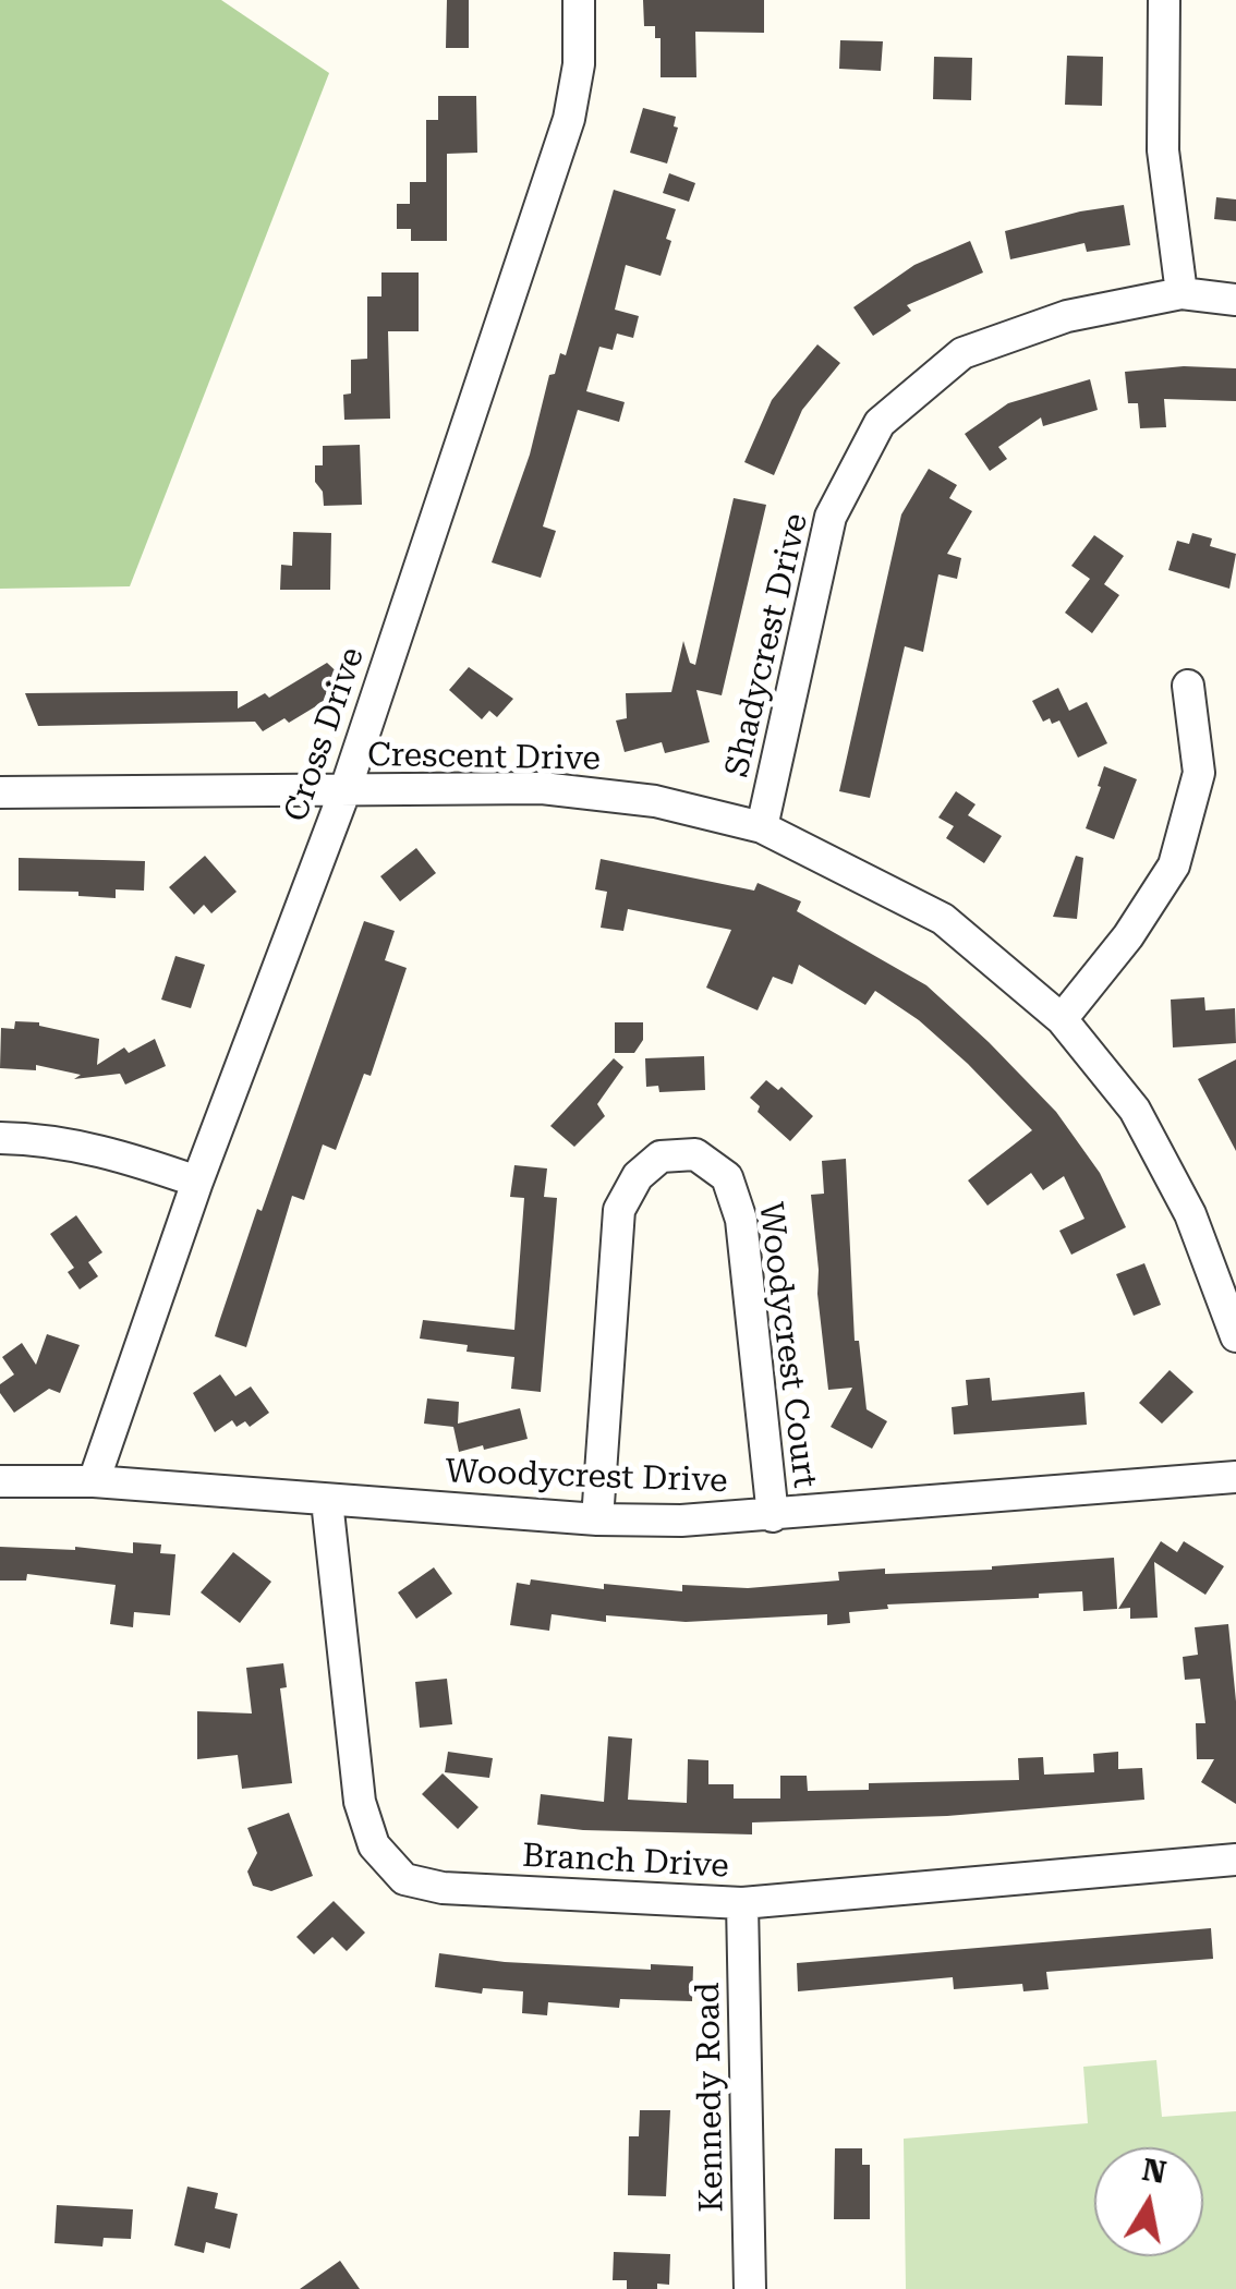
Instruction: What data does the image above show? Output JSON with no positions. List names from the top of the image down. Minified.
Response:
{"streets":{"street":["Shadycrest Drive","Cross Drive","Crescent Drive","Woodycrest Court","Woodycrest Drive","Branch Drive","Kennedy Road"]},"crossings":[["Shadycrest Drive","Crescent Drive"],["Cross Drive","Crescent Drive"],["Cross Drive","Woodycrest Drive"],["Woodycrest Court","Woodycrest Drive"],["Woodycrest Drive","Branch Drive"],["Branch Drive","Kennedy Road"]],"north":"top"}
